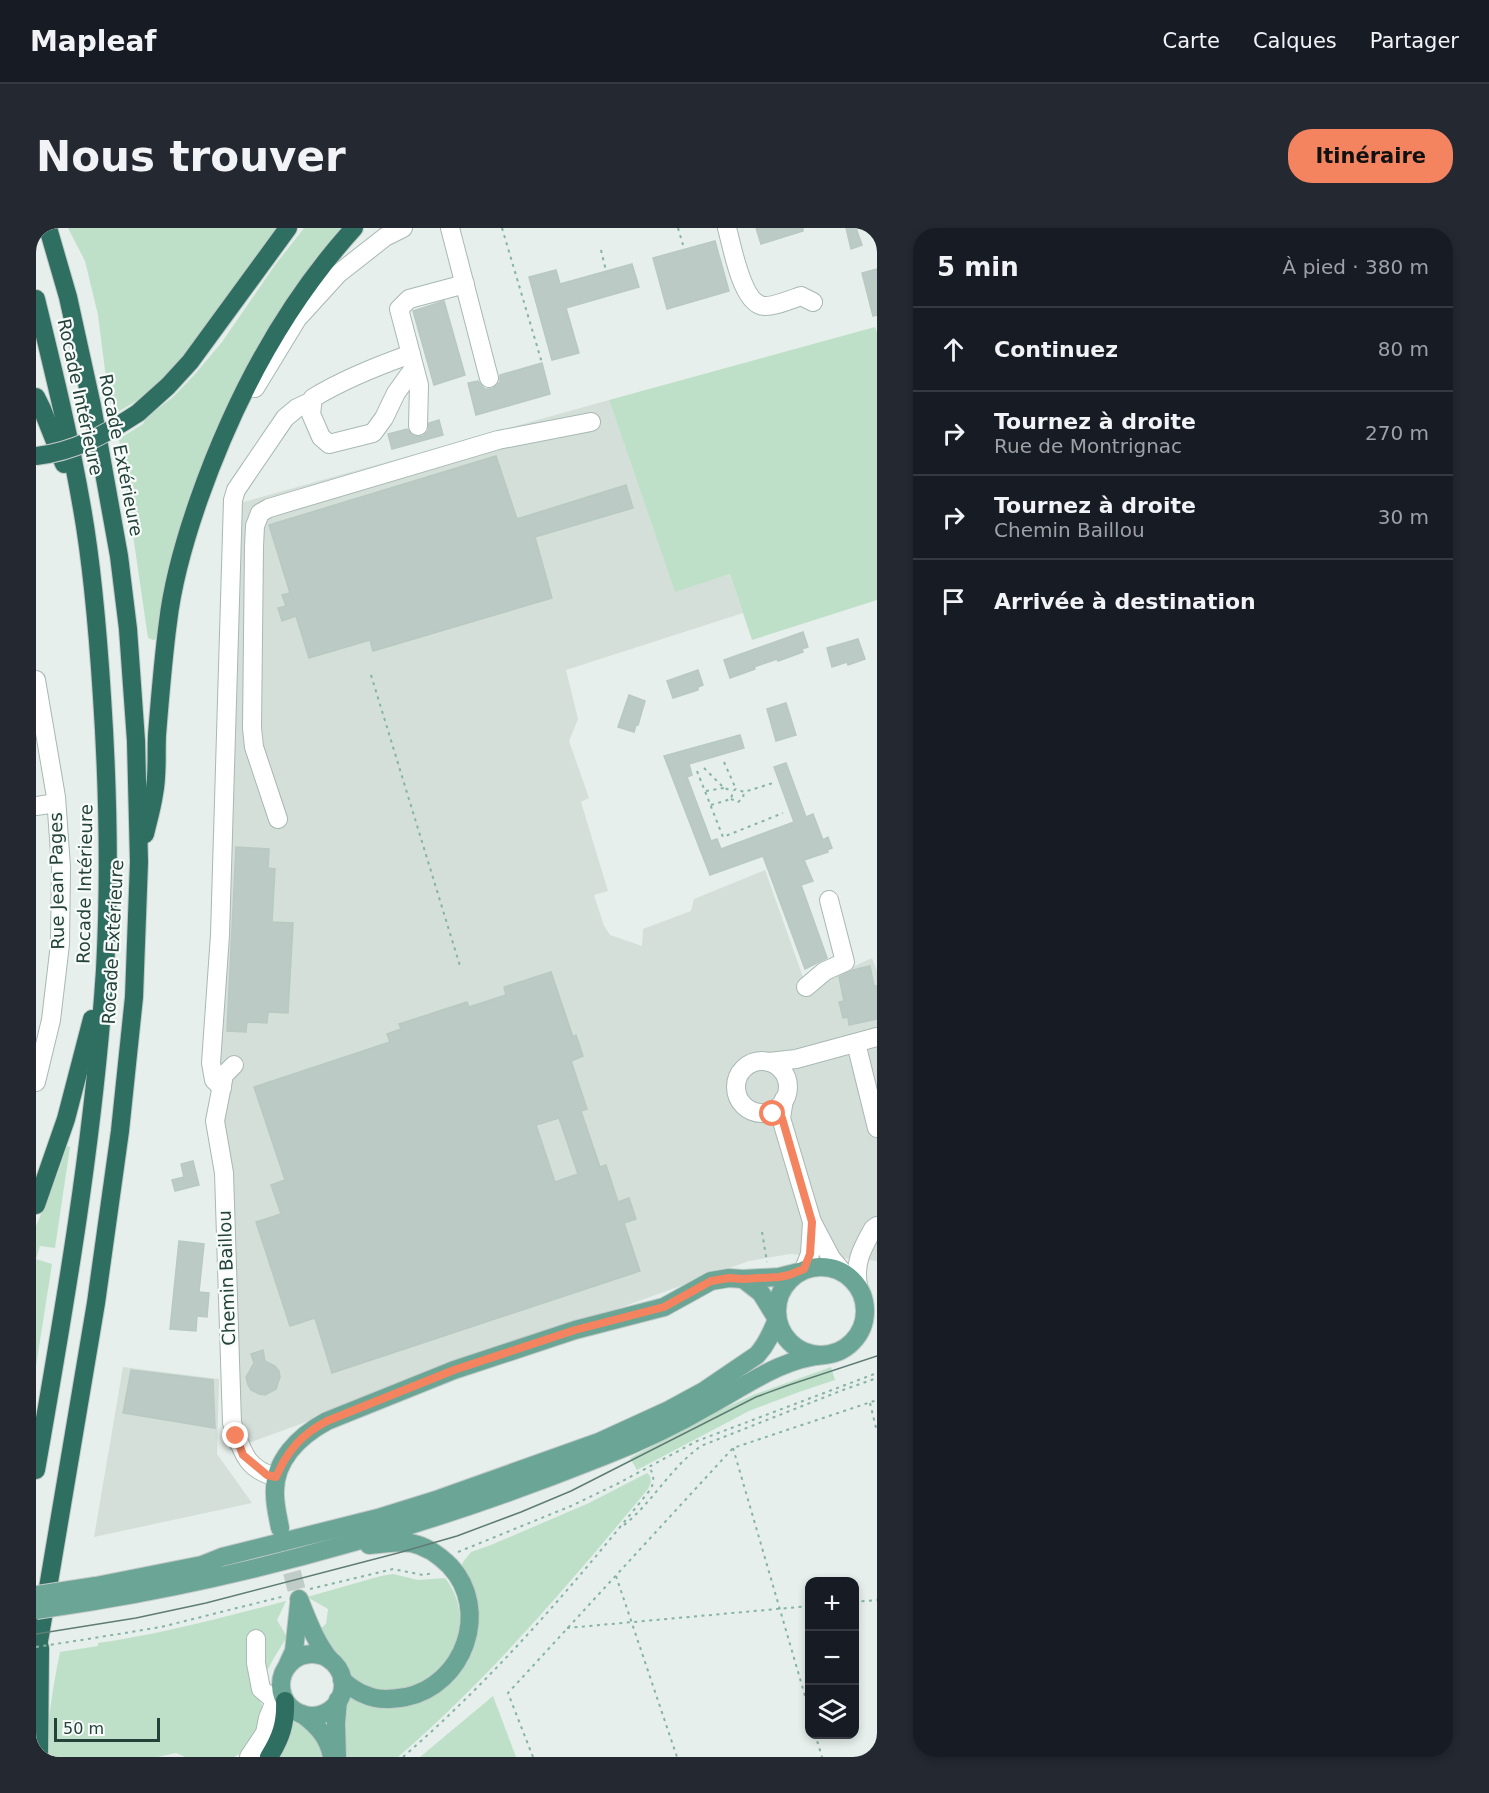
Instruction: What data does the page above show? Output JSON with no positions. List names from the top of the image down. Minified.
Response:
{"streets":{"highway":["Rocade Intérieure","Rocade Extérieure"],"street":["Rue Jean Pages","Chemin Baillou"]},"scale_bar":"50 m","page":{"header":"Mapleaf","nav":["Carte","Calques","Partager"],"buttons":"Itinéraire","title":"Nous trouver","heading":["5 min","À pied · 380 m"],"list":[["Continuez","80 m"],["Tournez à droite","Rue de Montrignac","270 m"],["Tournez à droite","Chemin Baillou","30 m"],"Arrivée à destination"],"map_buttons":["+","−"],"scale":"50 m"}}
